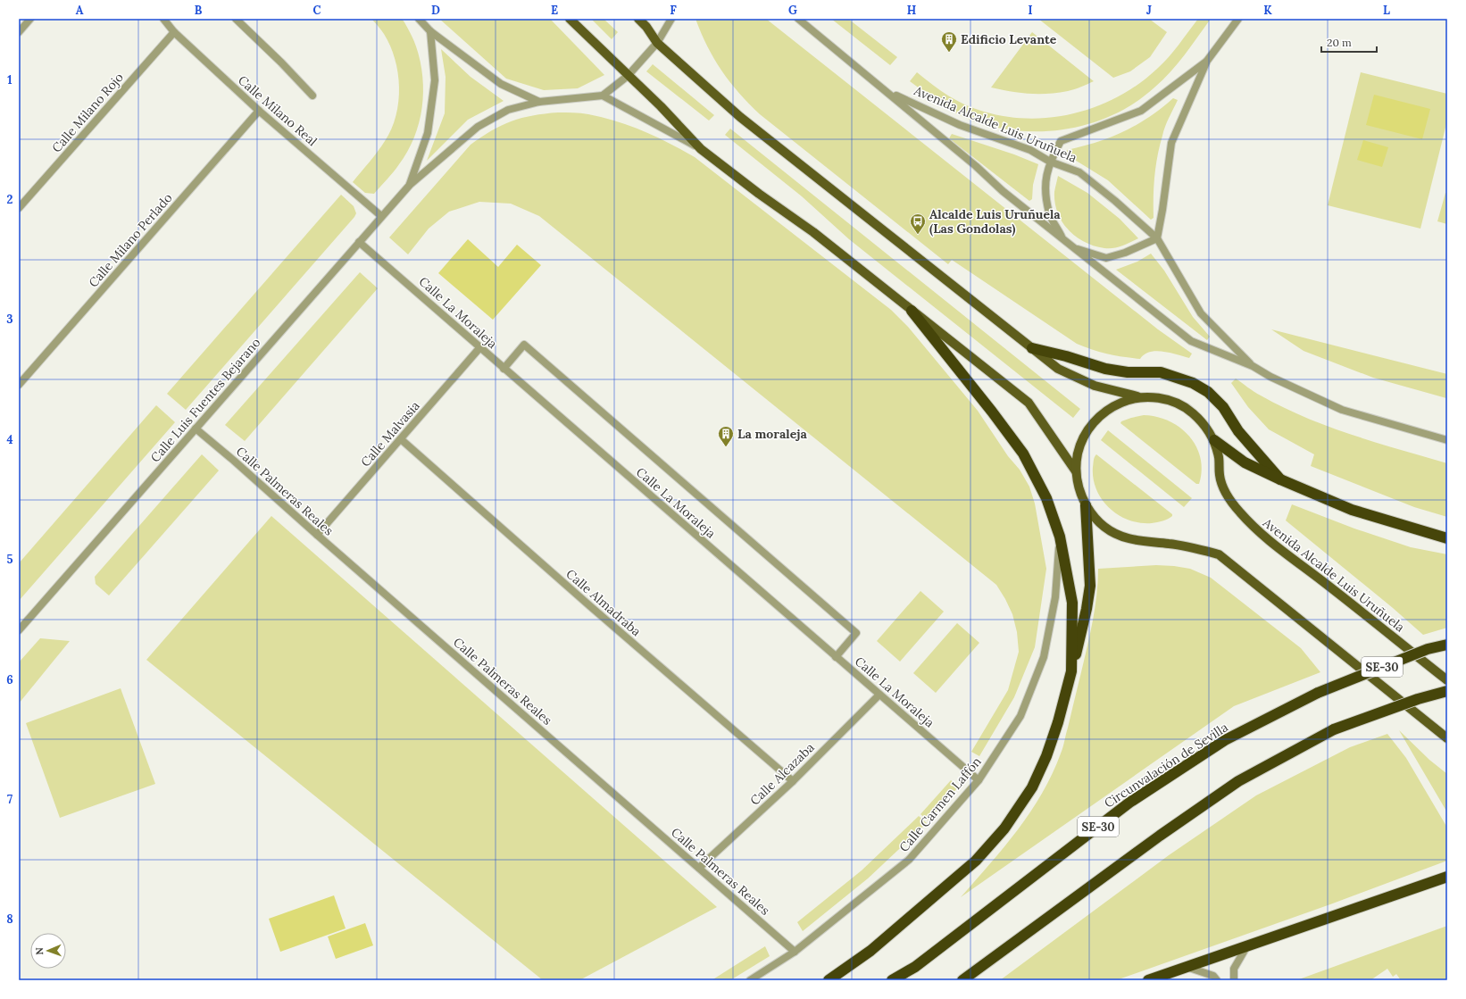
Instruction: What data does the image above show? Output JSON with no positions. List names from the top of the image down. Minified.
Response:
{"streets":{"highway":["SE-30","Circunvalación de Sevilla"],"main road":["Avenida Alcalde Luis Uruñuela"],"street":["Calle Milano Real","Calle Milano Rojo","Calle Milano Perlado","Calle La Moraleja","Calle Luis Fuentes Bejarano","Calle Malvasia","Calle Palmeras Reales","Calle Almadraba","Calle Alcazaba","Calle Carmen Laffón"]},"crossings":[["Calle Milano Real","Calle Milano Rojo"],["Calle Milano Real","Calle Milano Perlado"],["Calle Milano Real","Calle Luis Fuentes Bejarano"],["Calle La Moraleja","Calle Luis Fuentes Bejarano"],["Calle La Moraleja","Calle Malvasia"],["Calle La Moraleja","Calle Alcazaba"],["Calle La Moraleja","Calle Carmen Laffón"],["Calle Luis Fuentes Bejarano","Calle Palmeras Reales"],["Calle Malvasia","Calle Palmeras Reales"],["Calle Malvasia","Calle Almadraba"],["Calle Palmeras Reales","Calle Alcazaba"],["Calle Palmeras Reales","Calle Carmen Laffón"],["Calle Almadraba","Calle Alcazaba"]],"places":{"building":["Edificio Levante","La moraleja"],"bus stop":["Alcalde Luis Uruñuela (Las Gondolas)"]},"scale_bar":"20 m","north":"left","grid":{"columns":["A","B","C","D","E","F","G","H","I","J","K","L"],"rows":["1","2","3","4","5","6","7","8"]}}
